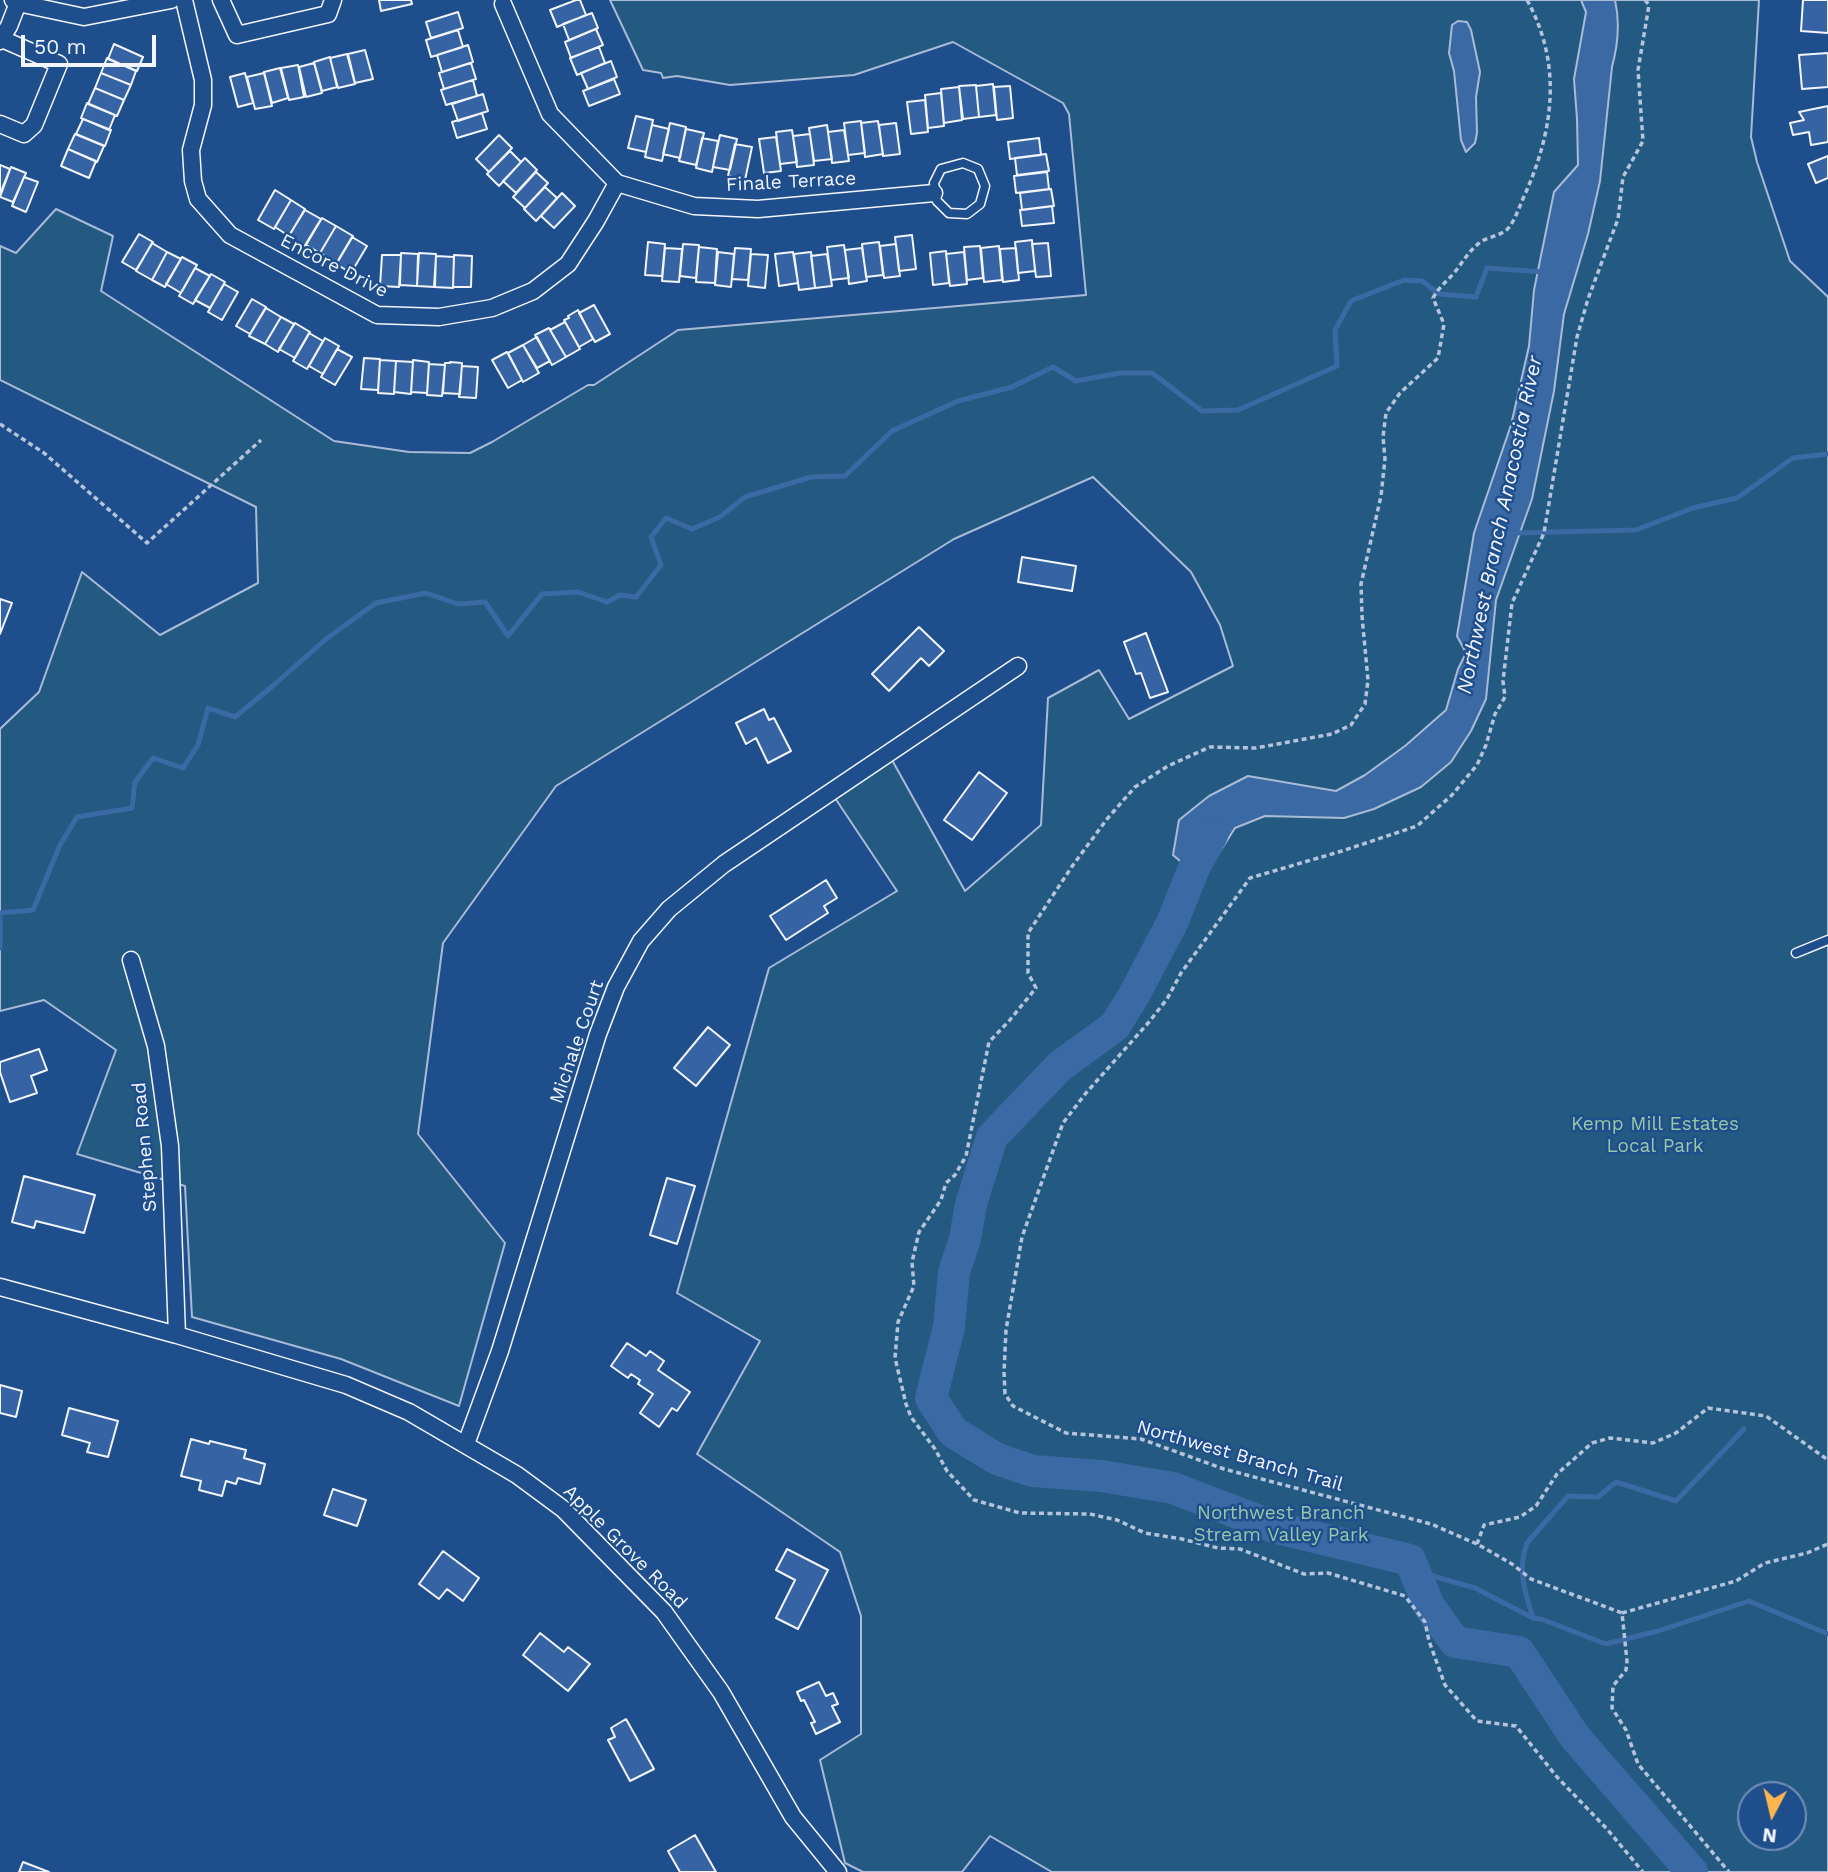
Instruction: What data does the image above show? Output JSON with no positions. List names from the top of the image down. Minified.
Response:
{"streets":{"street":["Finale Terrace","Encore Drive","Michale Court","Stephen Road","Apple Grove Road"],"path":["Northwest Branch Trail"]},"crossings":[["Finale Terrace","Encore Drive"],["Michale Court","Apple Grove Road"],["Stephen Road","Apple Grove Road"]],"water":["Northwest Branch Anacostia River"],"parks":["Kemp Mill Estates Local Park","Northwest Branch Stream Valley Park"],"scale_bar":"50 m","north":"bottom"}
